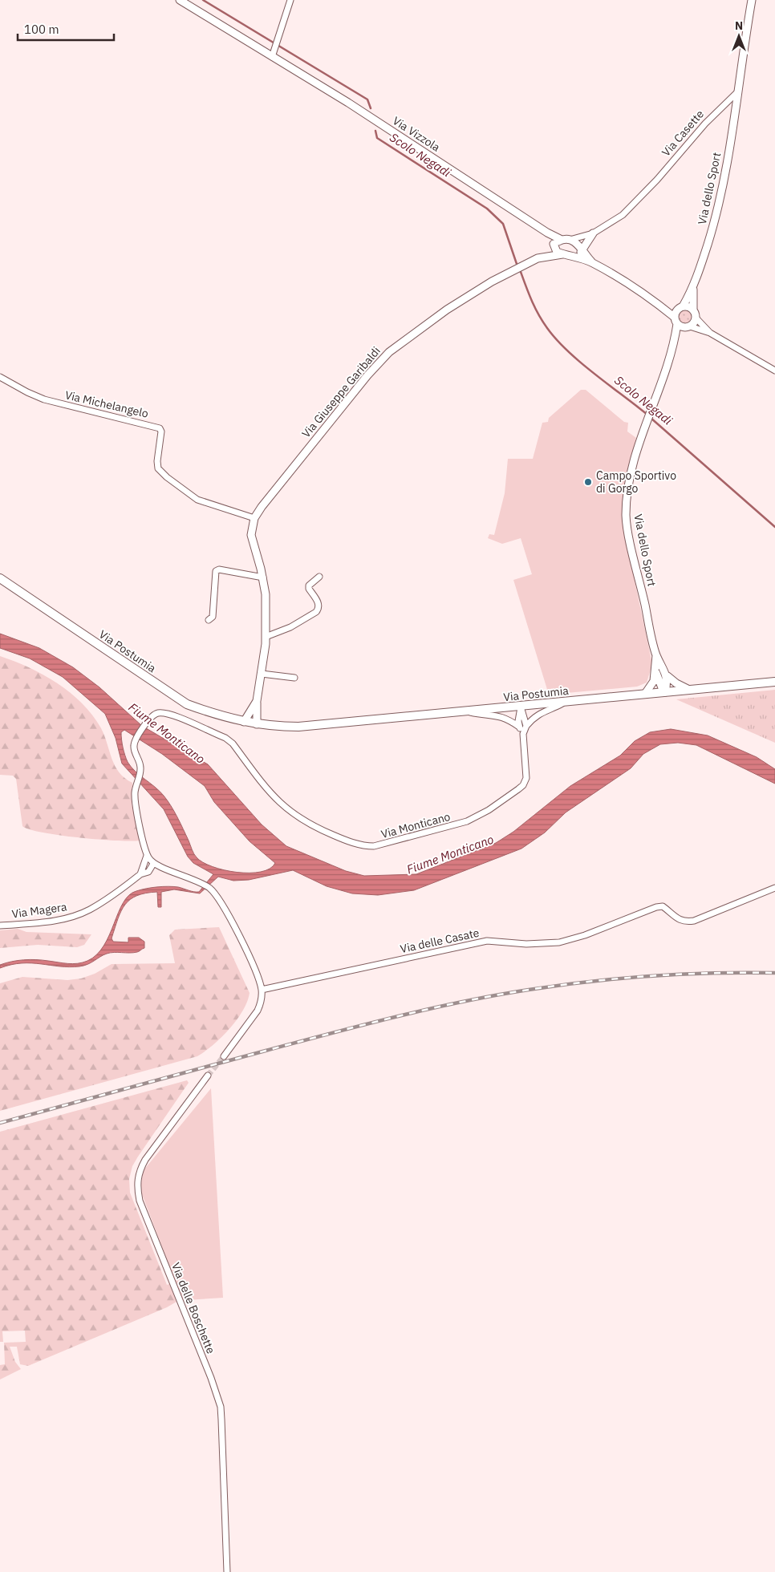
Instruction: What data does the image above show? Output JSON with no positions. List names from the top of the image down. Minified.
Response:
{"streets":{"main road":["Via Postumia"],"street":["Via Casette","Via Vizzola","Via dello Sport","Via Giuseppe Garibaldi","Via Michelangelo","Via Monticano","Via Magera","Via delle Casate","Via delle Boschette"]},"crossings":[["Via Casette","Via dello Sport"],["Via Giuseppe Garibaldi","Via Michelangelo"]],"water":["Scolo Negadi","Fiume Monticano"],"places":["Campo Sportivo di Gorgo"],"scale_bar":"100 m","north":"top"}
